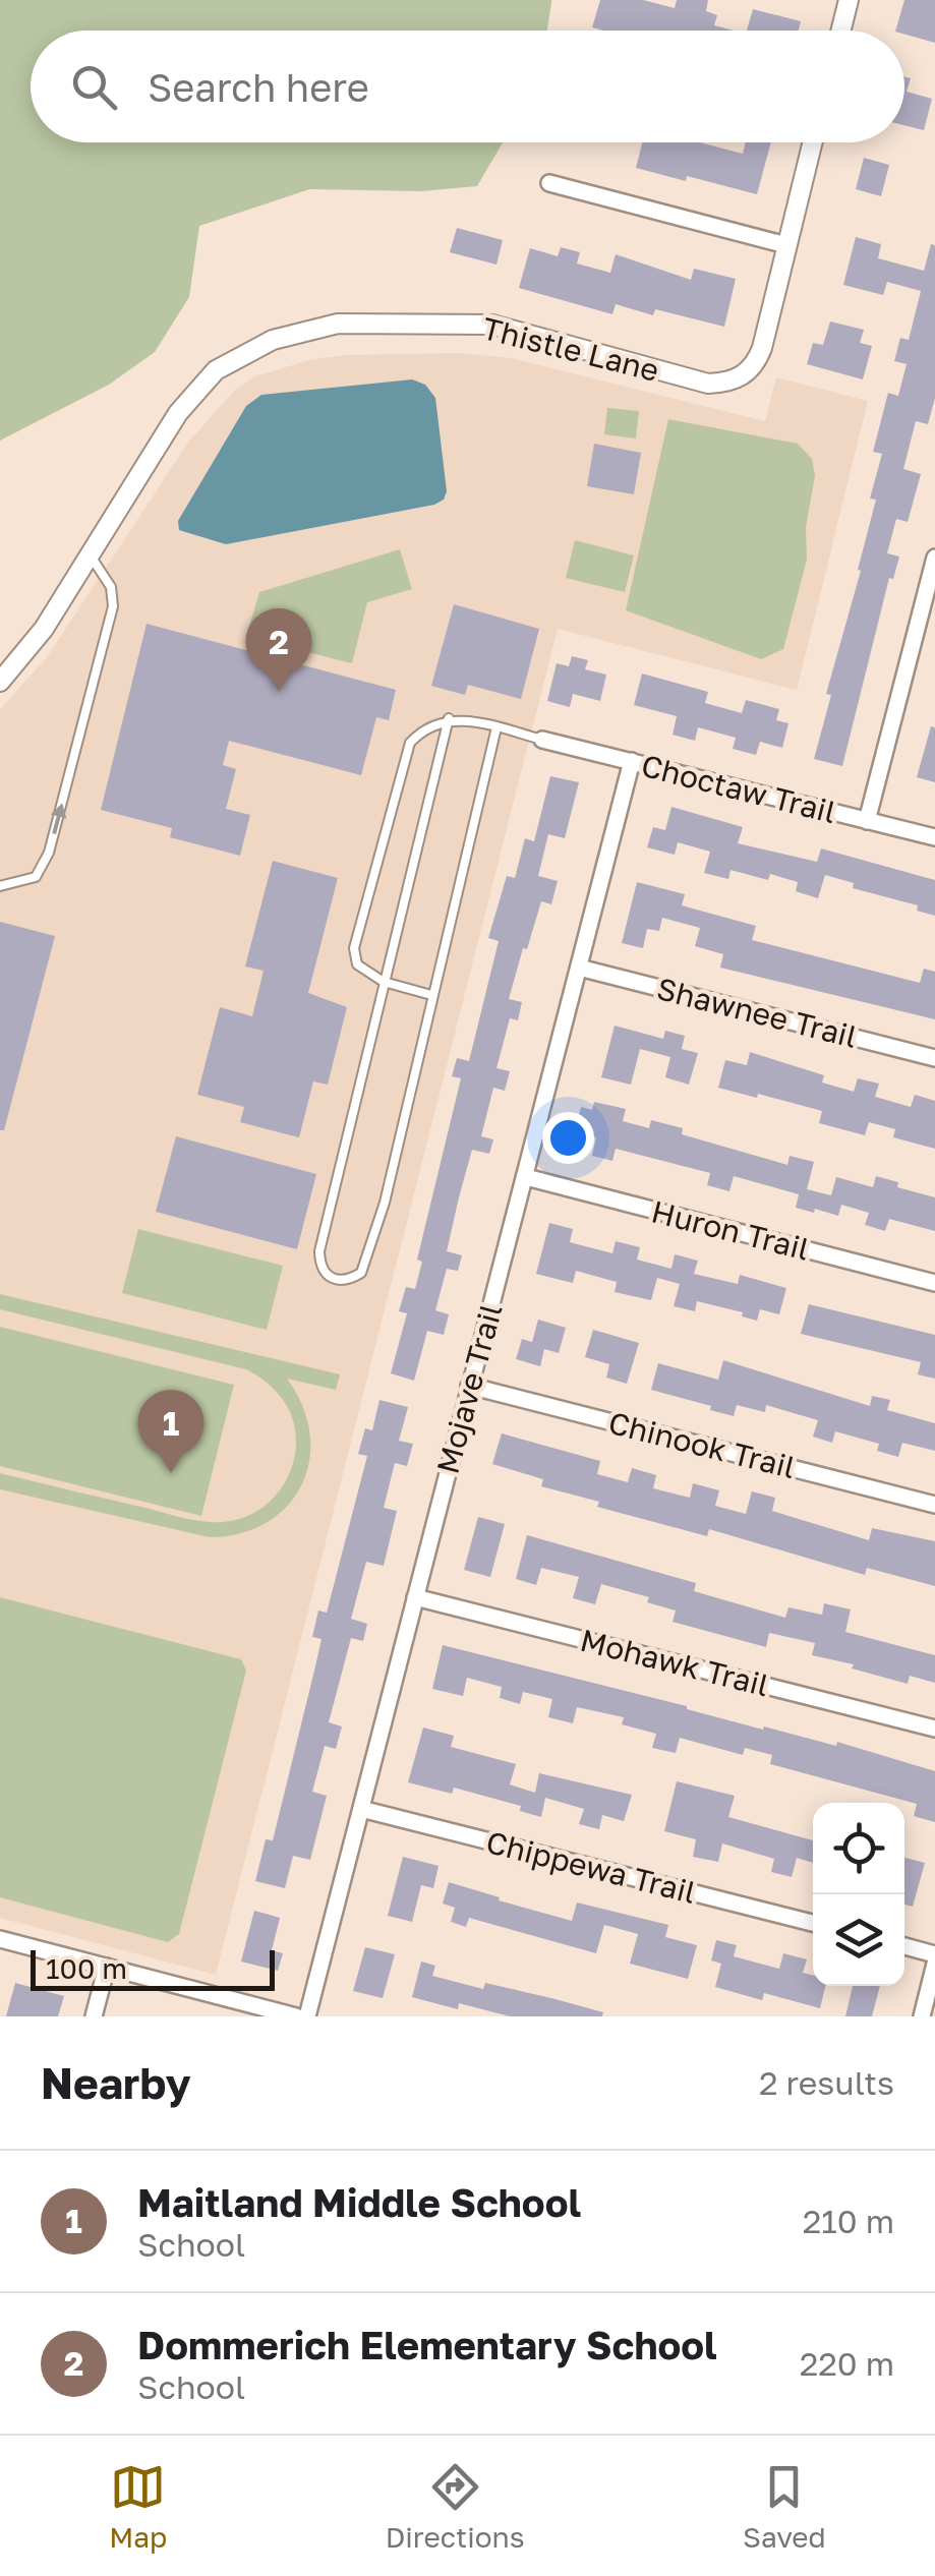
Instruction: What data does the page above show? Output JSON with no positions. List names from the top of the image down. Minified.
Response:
{"streets":{"street":["Thistle Lane","Choctaw Trail","Shawnee Trail","Huron Trail","Mojave Trail","Chinook Trail","Mohawk Trail","Chippewa Trail"]},"crossings":[["Choctaw Trail","Mojave Trail"],["Shawnee Trail","Mojave Trail"],["Huron Trail","Mojave Trail"],["Mojave Trail","Chinook Trail"],["Mojave Trail","Mohawk Trail"],["Mojave Trail","Chippewa Trail"]],"scale_bar":"100 m","page":{"search":"Search here","pins":["2","1"],"scale":"100 m","heading":["Nearby","2 results"],"list":[{"mark":"1","name":"Maitland Middle School","note":"School","value":"210 m"},{"mark":"2","name":"Dommerich Elementary School","note":"School","value":"220 m"}],"nav":["Map","Directions","Saved"]}}
